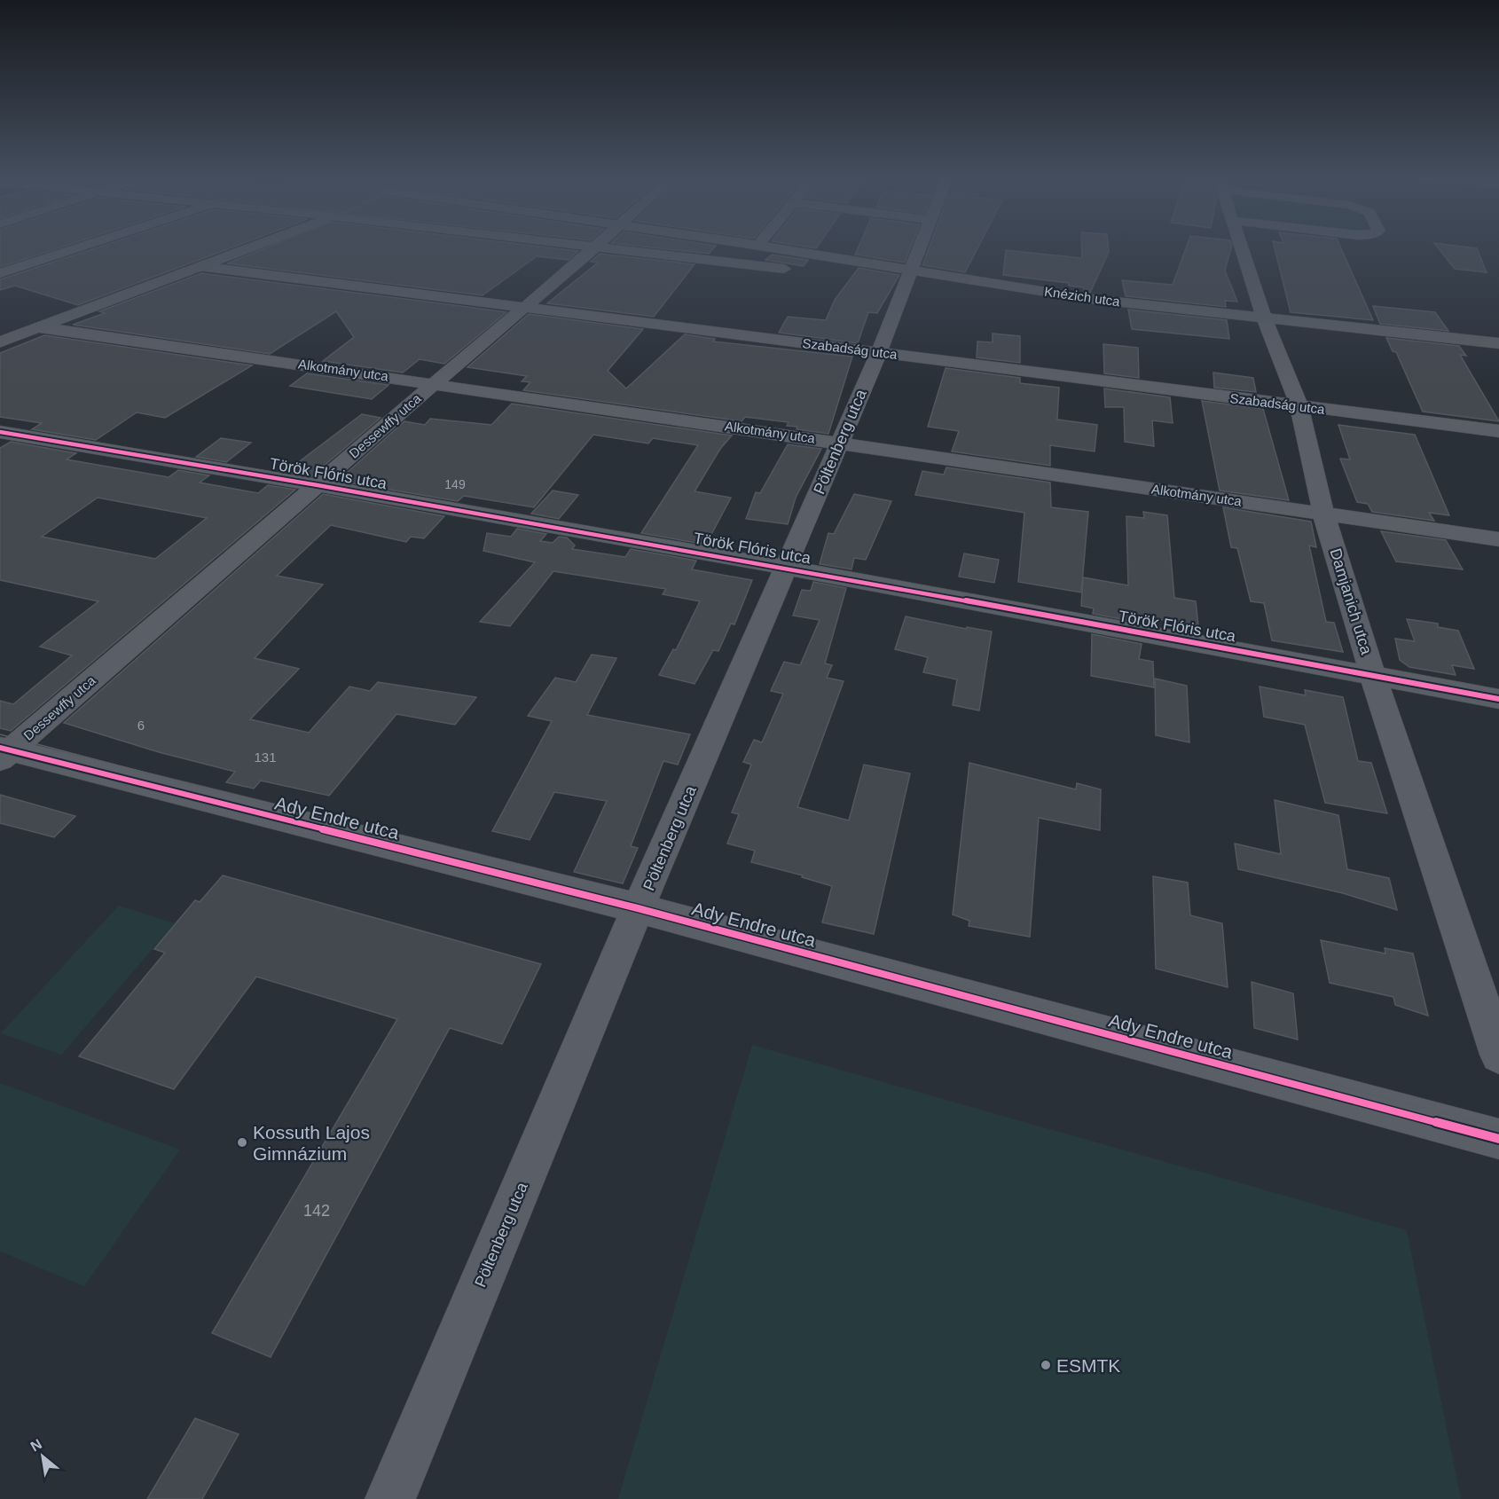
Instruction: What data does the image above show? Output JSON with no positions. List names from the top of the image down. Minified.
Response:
{"streets":{"street":["Knézich utca","Szabadság utca","Alkotmány utca","Dessewffy utca","Pöltenberg utca","Török Flóris utca","Damjanich utca","Ady Endre utca"]},"crossings":[["Knézich utca","Pöltenberg utca"],["Knézich utca","Damjanich utca"],["Szabadság utca","Dessewffy utca"],["Szabadság utca","Pöltenberg utca"],["Szabadság utca","Damjanich utca"],["Alkotmány utca","Dessewffy utca"],["Alkotmány utca","Pöltenberg utca"],["Alkotmány utca","Damjanich utca"],["Dessewffy utca","Török Flóris utca"],["Dessewffy utca","Ady Endre utca"],["Pöltenberg utca","Török Flóris utca"],["Pöltenberg utca","Ady Endre utca"],["Török Flóris utca","Damjanich utca"]],"places":["Kossuth Lajos Gimnázium","ESMTK"],"house_numbers":["149","6","131","142"],"north":"top left"}
